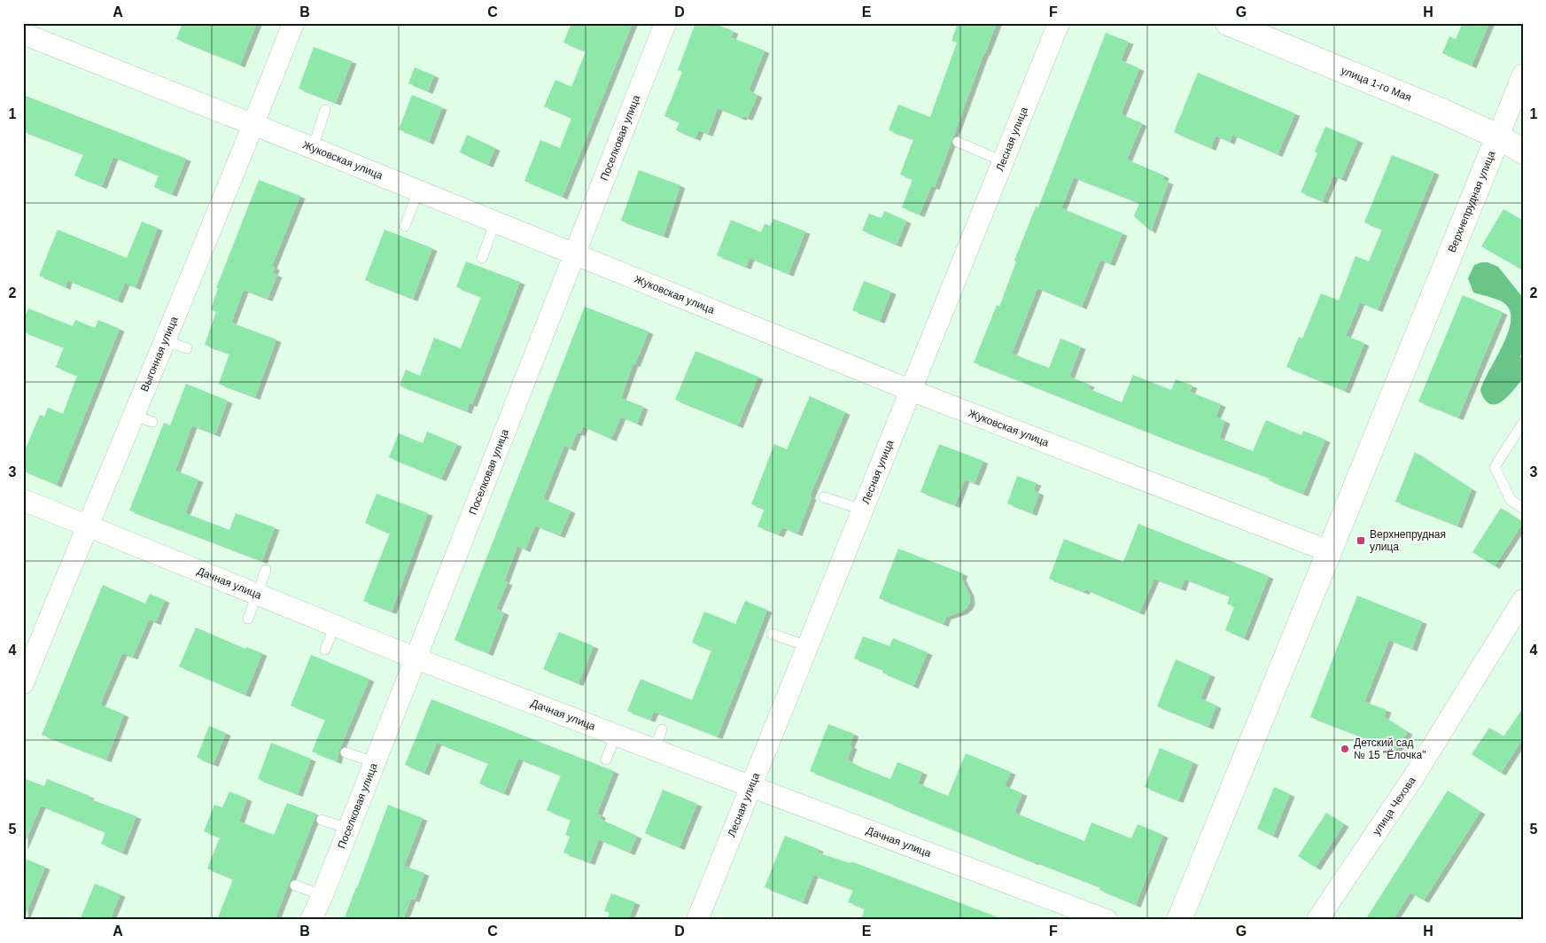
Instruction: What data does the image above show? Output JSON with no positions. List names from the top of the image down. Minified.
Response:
{"streets":{"street":["улица 1-го Мая","Поселковая улица","Лесная улица","Жуковская улица","Верхнепрудная улица","Выгонная улица","Дачная улица","улица Чехова"]},"crossings":[["улица 1-го Мая","Верхнепрудная улица"],["Поселковая улица","Жуковская улица"],["Поселковая улица","Дачная улица"],["Лесная улица","Жуковская улица"],["Лесная улица","Дачная улица"],["Жуковская улица","Верхнепрудная улица"],["Жуковская улица","Выгонная улица"],["Выгонная улица","Дачная улица"]],"places":{"transit":["Верхнепрудная улица"],"other":["Детский сад № 15 \"Ёлочка\""]},"grid":{"columns":["A","B","C","D","E","F","G","H"],"rows":["1","2","3","4","5"]}}
